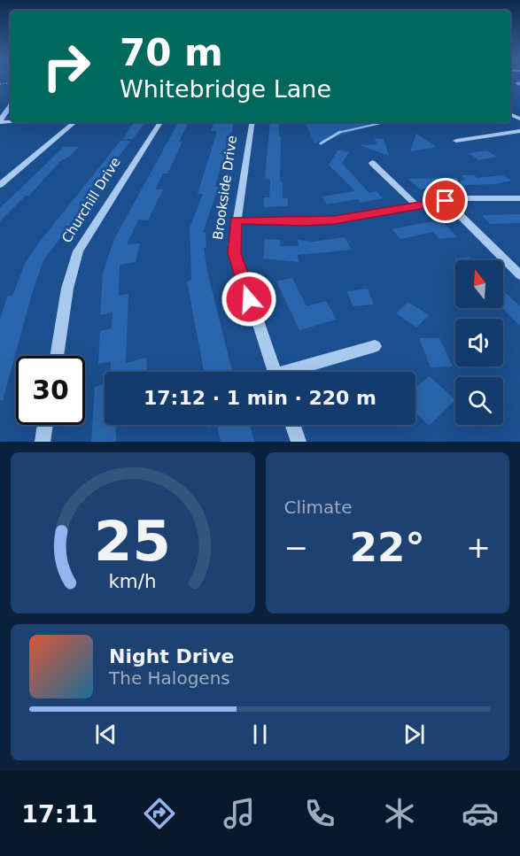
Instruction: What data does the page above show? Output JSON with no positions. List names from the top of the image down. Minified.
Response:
{"streets":{"street":["Brookside Drive","Churchill Drive"]},"north":"top","page":{"turn":["70 m","Whitebridge Lane"],"limit":"30","trip":"17:12 · 1 min · 220 m","tile":"Climate","heat":["−","22°","+"],"song":["Night Drive","The Halogens"],"tabs":"17:11","gauge":["25","km/h"]}}
